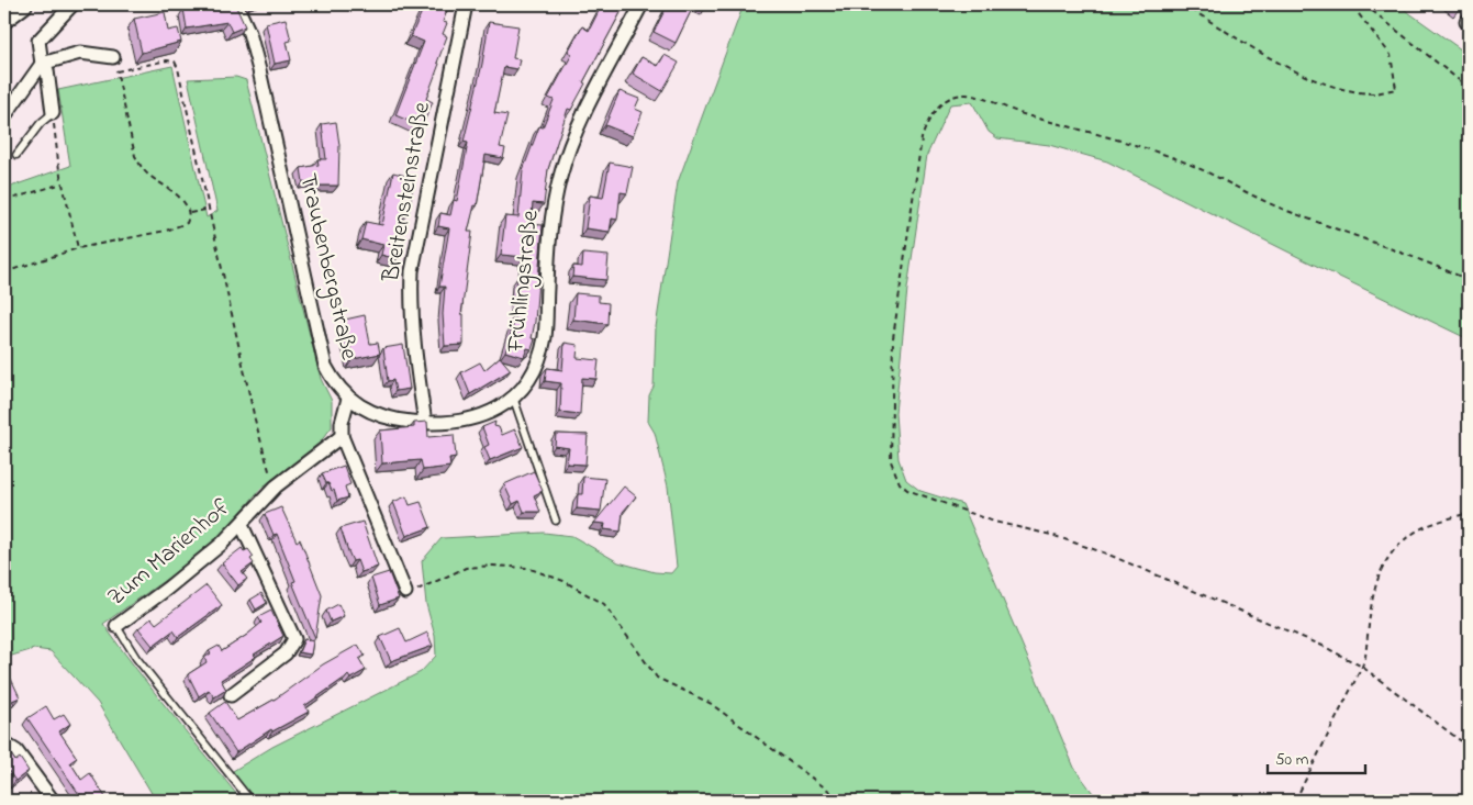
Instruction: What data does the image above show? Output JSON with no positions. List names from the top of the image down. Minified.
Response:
{"streets":{"street":["Breitensteinstraße","Traubenbergstraße","Frühlingstraße","Zum Marienhof"]},"crossings":[["Breitensteinstraße","Frühlingstraße"],["Traubenbergstraße","Frühlingstraße"]],"scale_bar":"50 m"}
